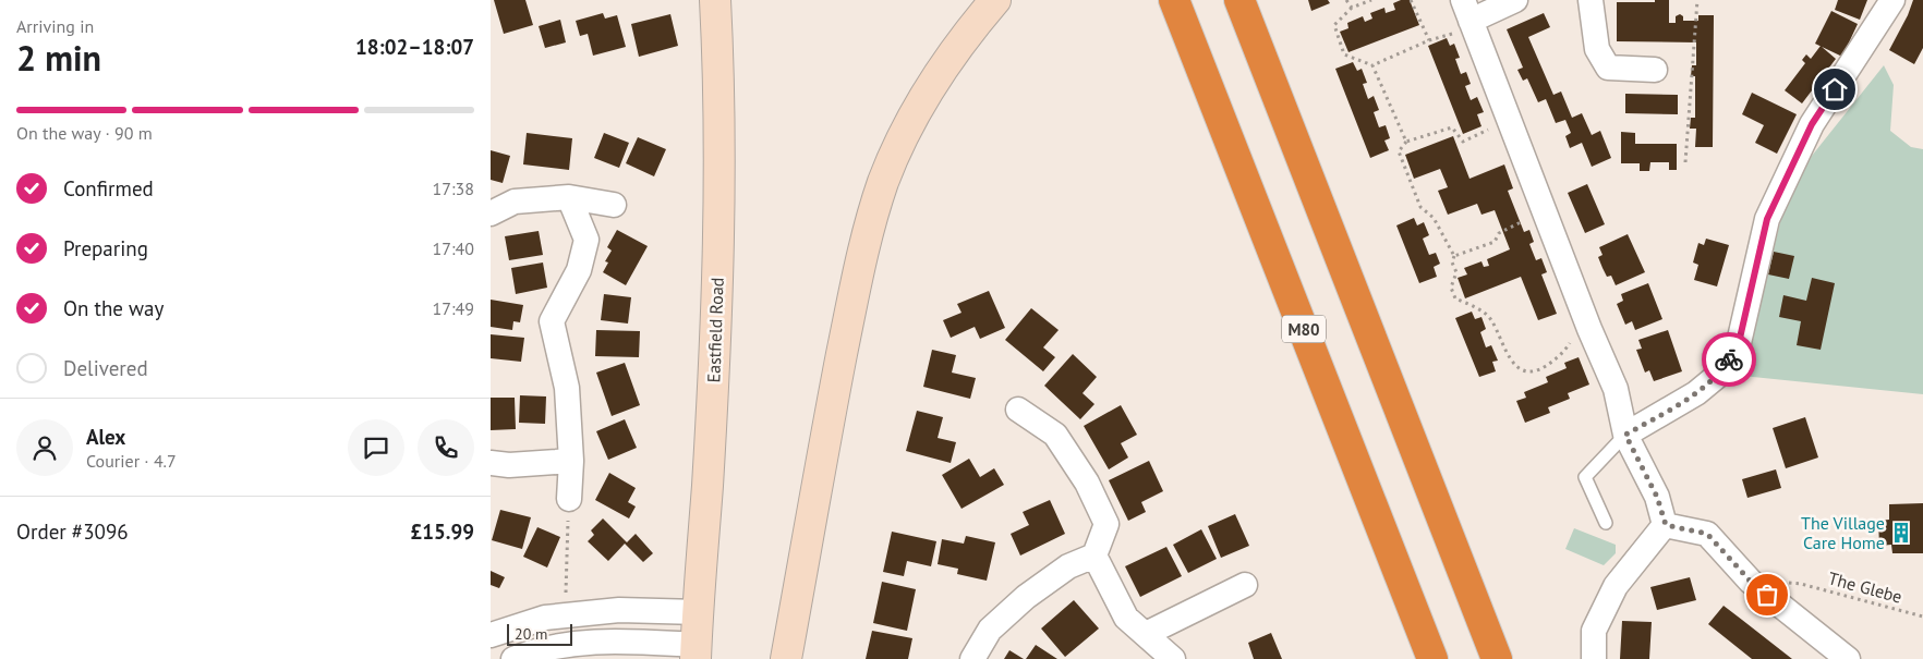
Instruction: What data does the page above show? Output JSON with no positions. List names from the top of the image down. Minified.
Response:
{"streets":{"highway":["M80"],"street":["Eastfield Road"],"path":["The Glebe"]},"places":{"building":["The Village Care Home"]},"scale_bar":"20 m","page":{"heading":["2 min","Arriving in","18:02–18:07"],"panel":["Alex","Courier · 4.7","Order #3096","£15.99"],"bar":"On the way · 90 m","list":[["Confirmed","17:38"],["Preparing","17:40"],["On the way","17:49"],"Delivered"],"scale":"20 m"}}
